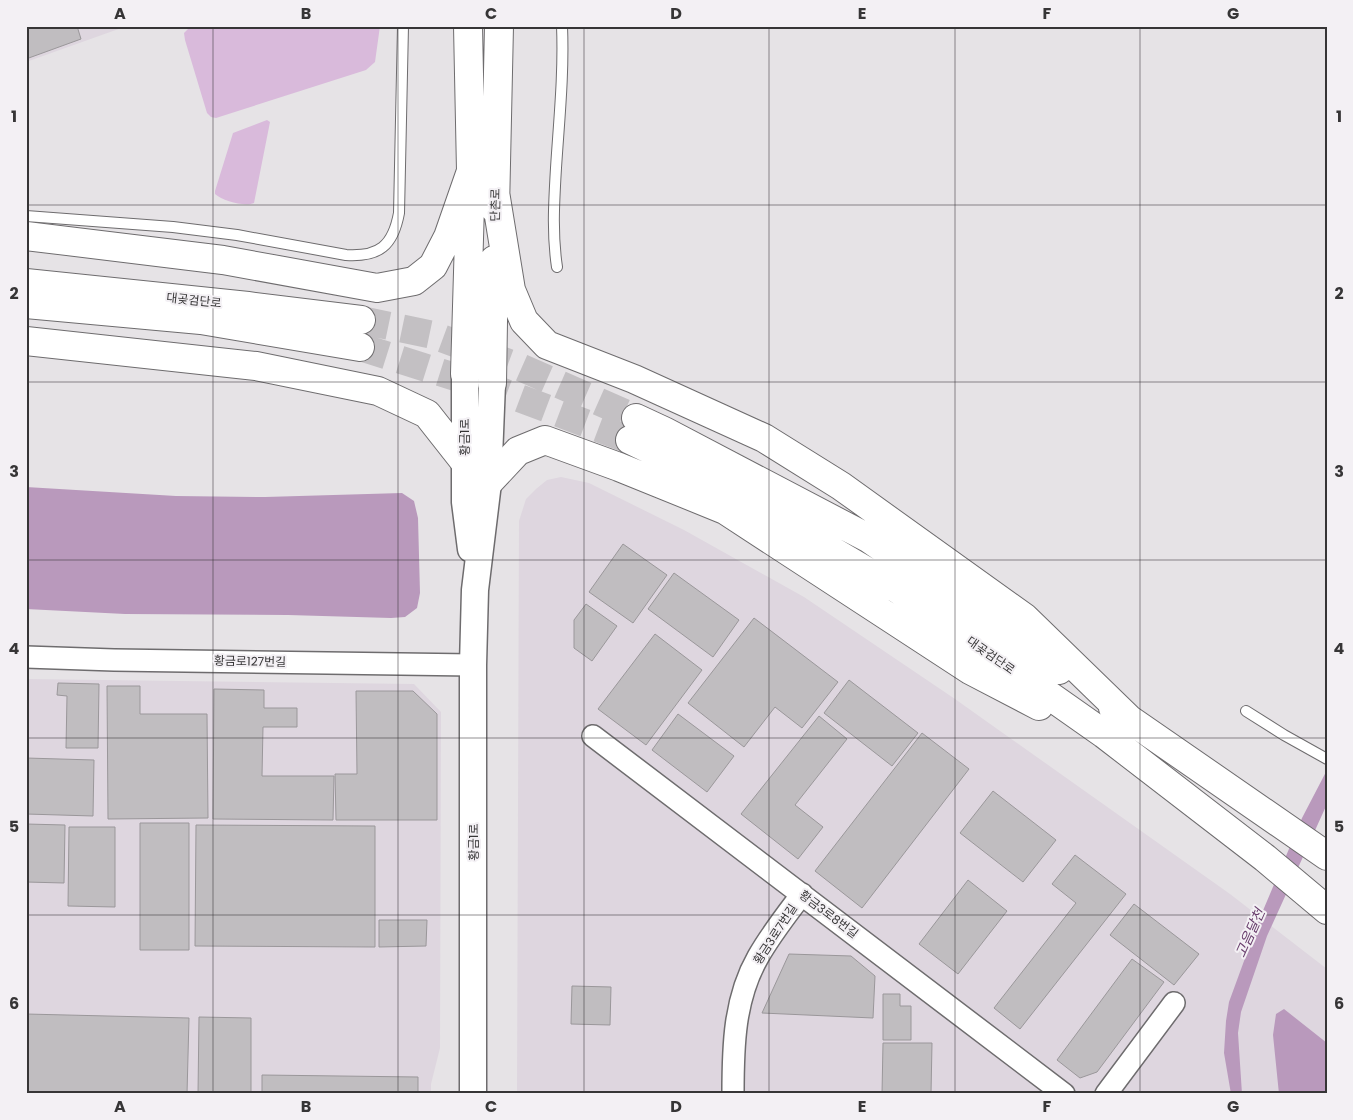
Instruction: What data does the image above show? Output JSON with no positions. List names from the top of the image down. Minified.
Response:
{"streets":{"main road":["단촌로","대곶검단로"],"street":["황금1로","황금로127번길","황금3로8번길","황금3로7번길"]},"crossings":[["단촌로","황금1로"],["황금1로","황금로127번길"],["황금3로8번길","황금3로7번길"]],"water":["고음달천"],"grid":{"columns":["A","B","C","D","E","F","G"],"rows":["1","2","3","4","5","6"]}}
